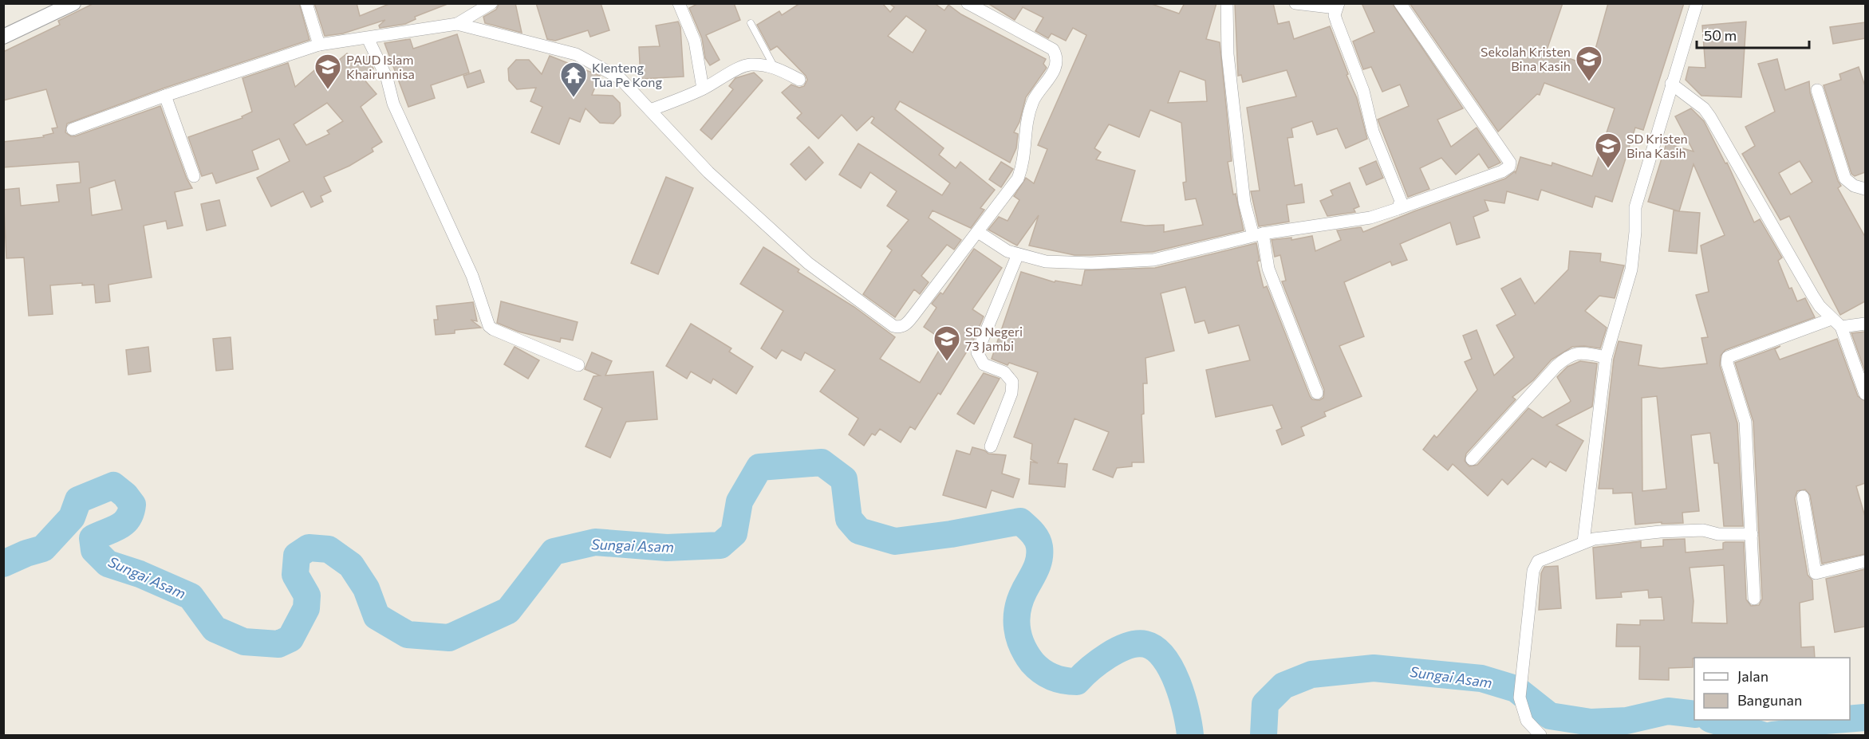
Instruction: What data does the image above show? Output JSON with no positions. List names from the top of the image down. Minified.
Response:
{"water":["Sungai Asam"],"places":{"school or university":["Sekolah Kristen Bina Kasih","PAUD Islam Khairunnisa","SD Kristen Bina Kasih","SD Negeri 73 Jambi"],"temple":["Klenteng Tua Pe Kong"]},"legend":["Jalan","Bangunan"],"scale_bar":"50 m"}
